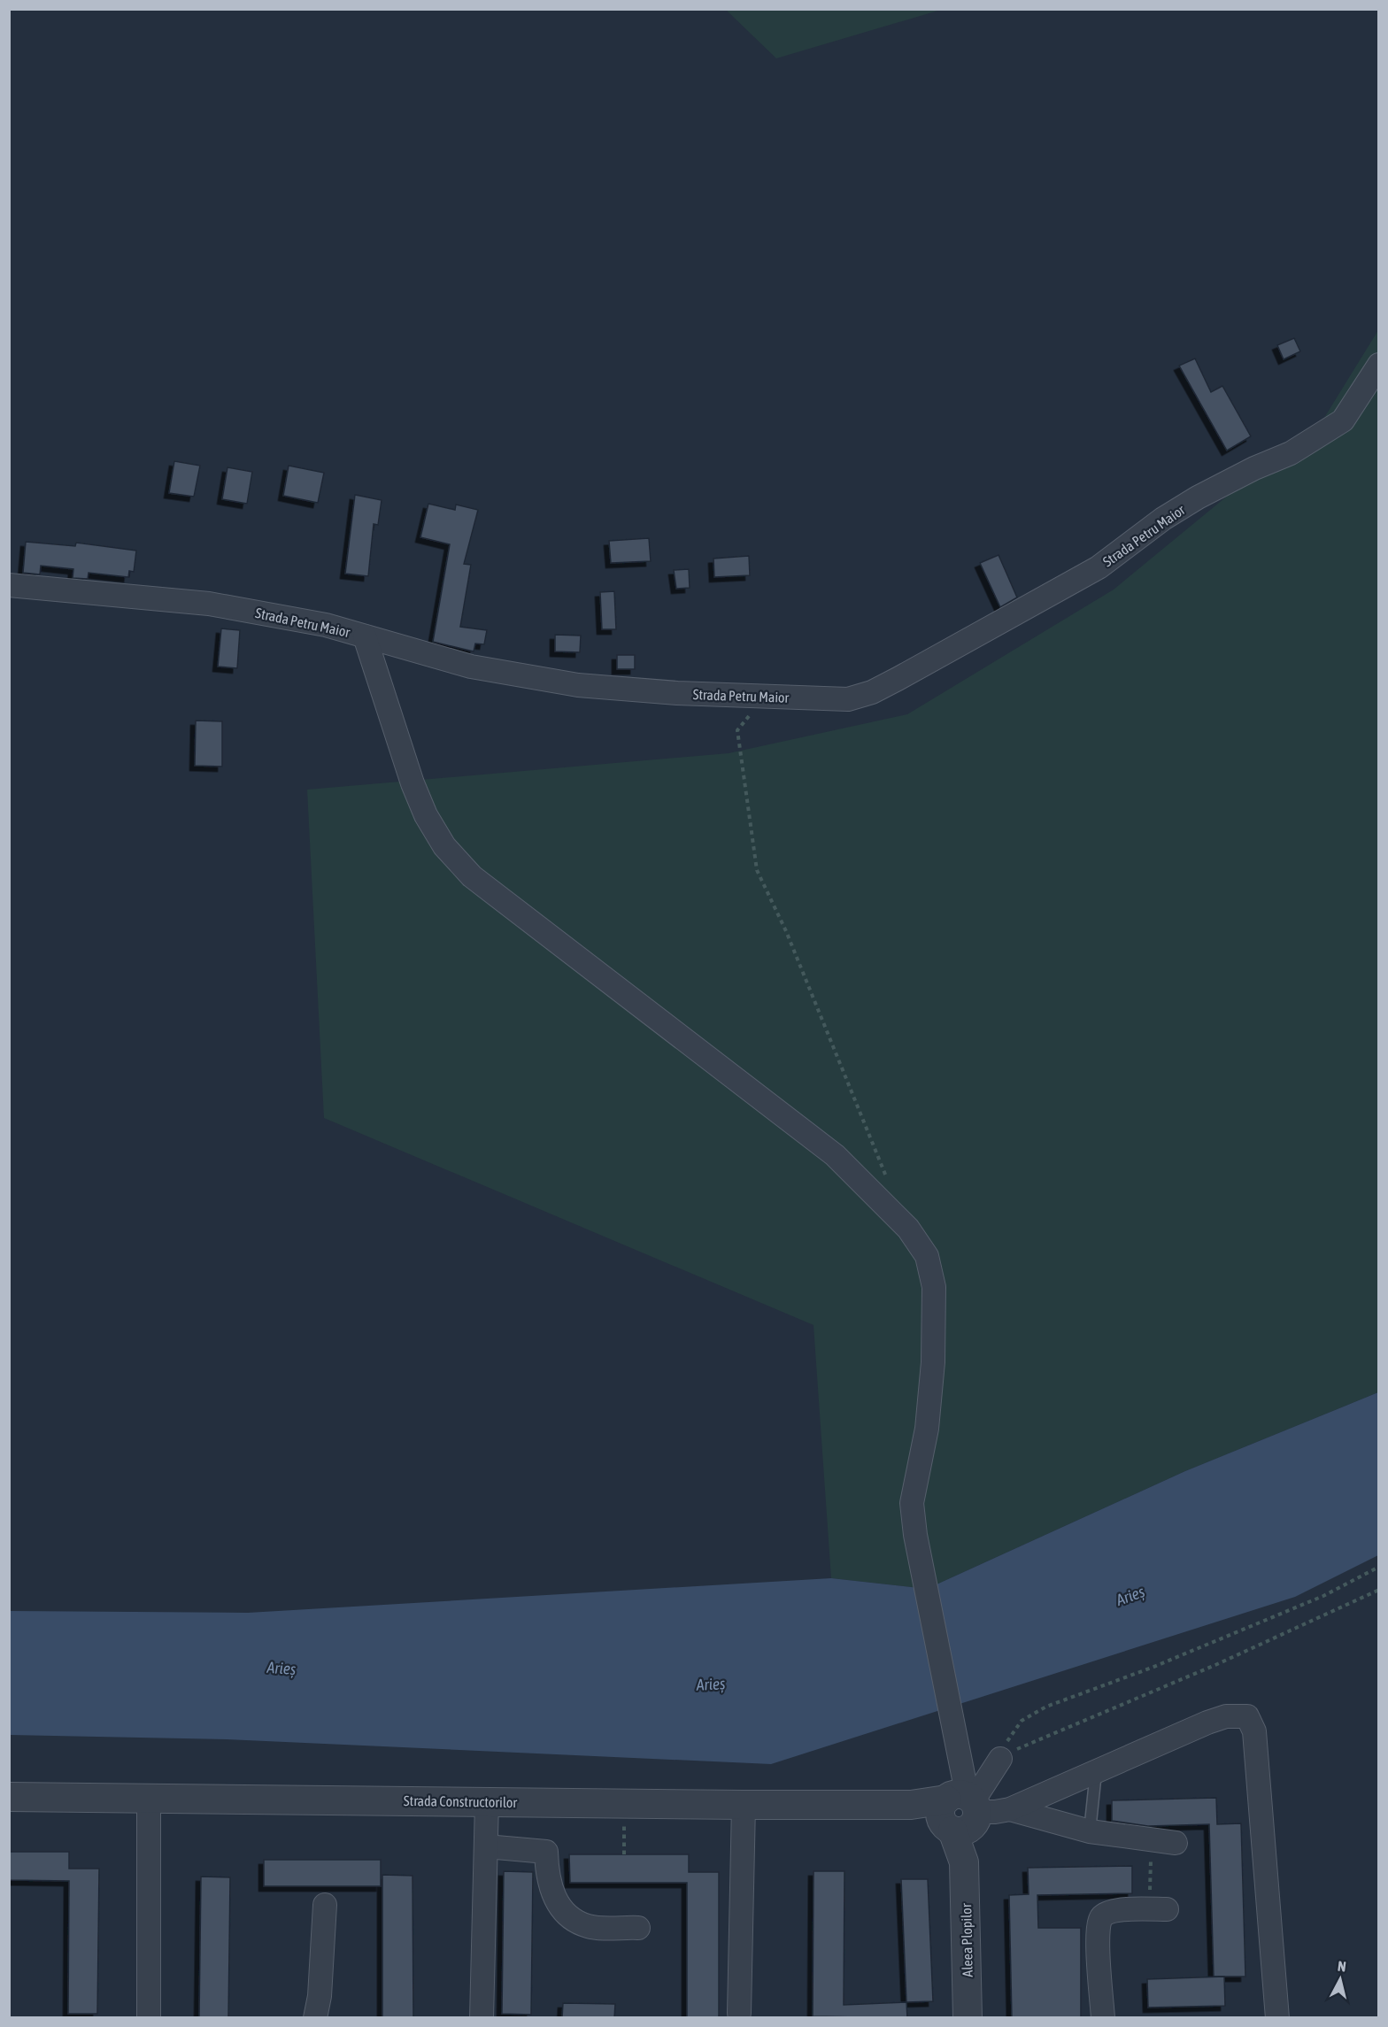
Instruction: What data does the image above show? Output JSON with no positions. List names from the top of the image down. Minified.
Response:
{"streets":{"street":["Strada Petru Maior","Strada Constructorilor","Aleea Plopilor"]},"crossings":[["Strada Constructorilor","Aleea Plopilor"]],"water":["Arieș"],"north":"top"}
